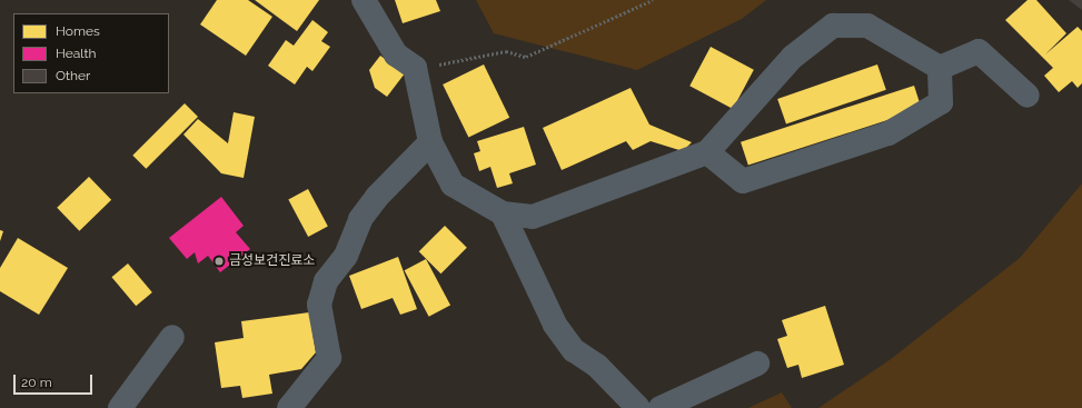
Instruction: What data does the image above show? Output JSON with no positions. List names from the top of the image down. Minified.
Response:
{"places":["금성보건진료소"],"legend":["Homes","Health","Other"],"scale_bar":"20 m"}
